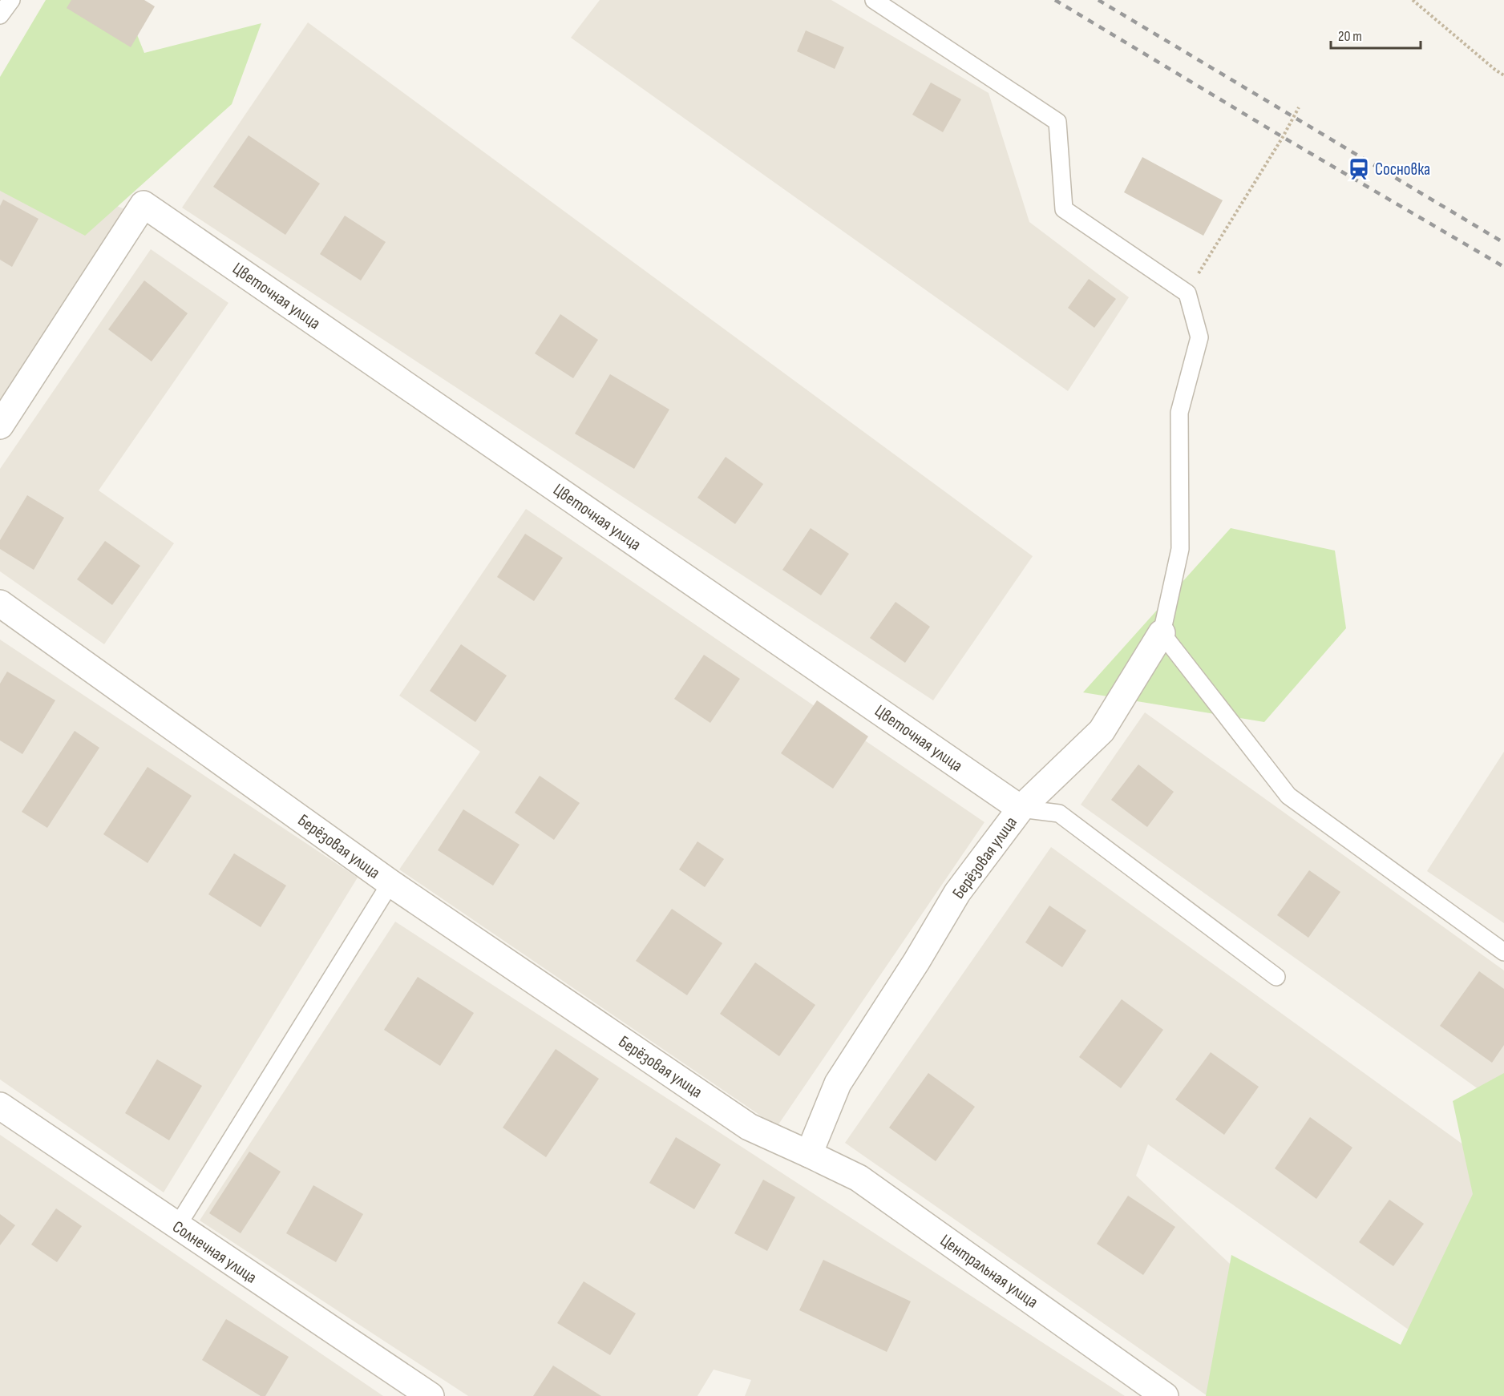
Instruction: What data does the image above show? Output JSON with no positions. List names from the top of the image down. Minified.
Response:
{"streets":{"street":["Цветочная улица","Берёзовая улица","Солнечная улица","Центральная улица"]},"crossings":[["Цветочная улица","Берёзовая улица"],["Берёзовая улица","Центральная улица"]],"places":{"station":["Сосновка"]},"scale_bar":"20 m"}
